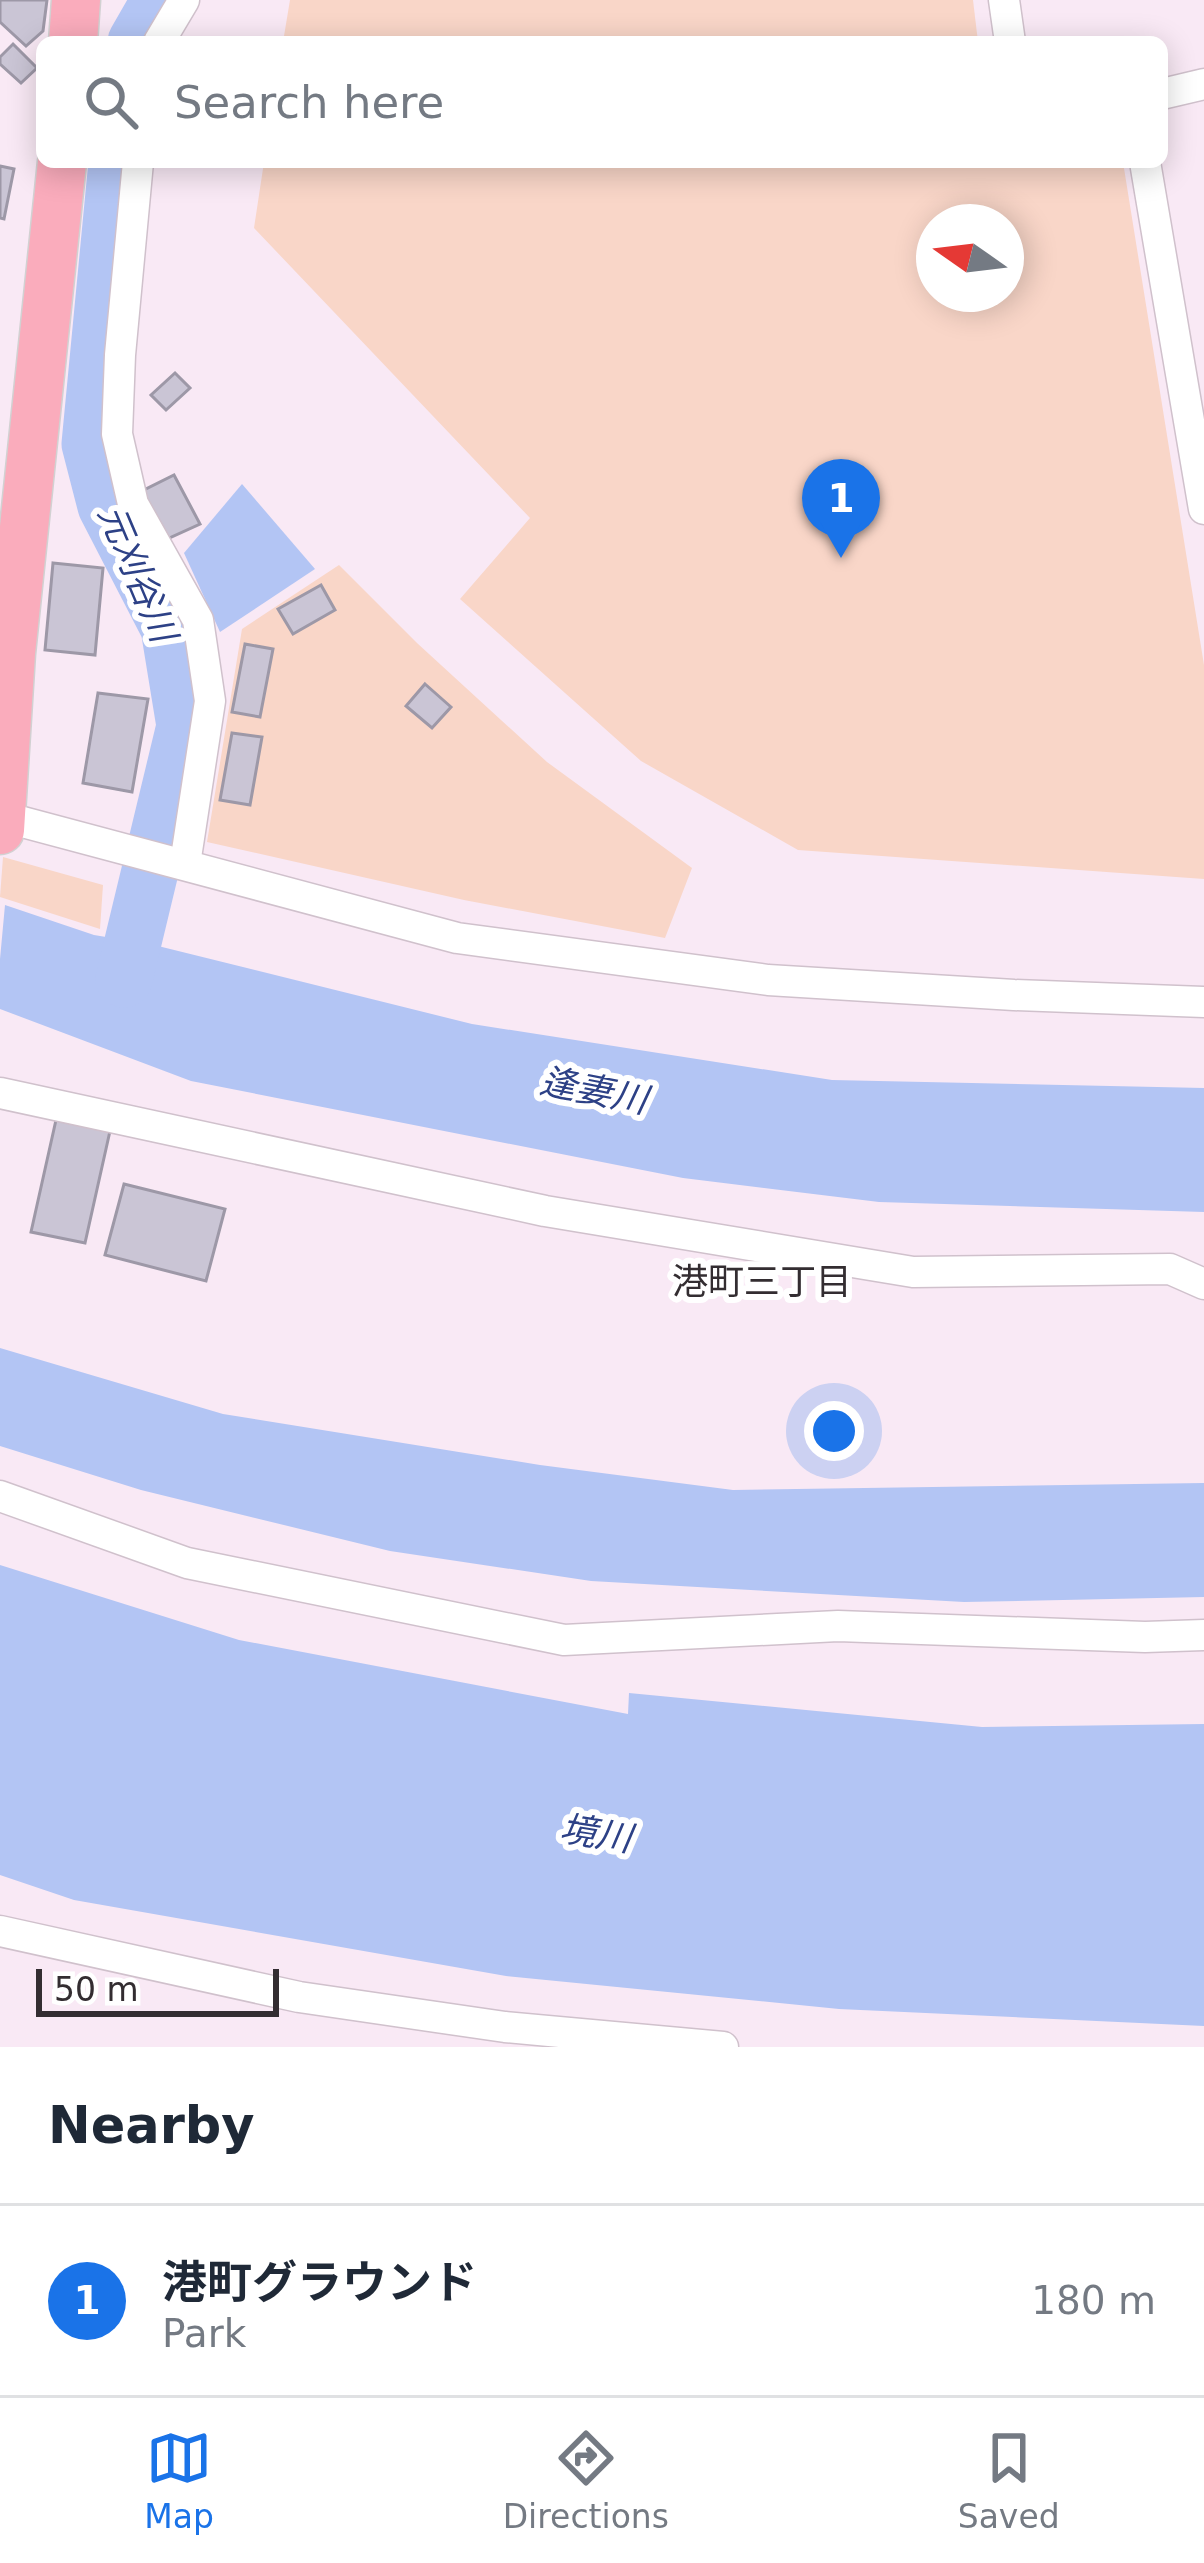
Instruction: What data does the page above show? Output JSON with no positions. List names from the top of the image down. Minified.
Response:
{"districts":["港町三丁目"],"water":["元刈谷川","逢妻川","境川"],"scale_bar":"50 m","north":"left","page":{"search":"Search here","pins":"1","scale":"50 m","heading":"Nearby","list":[{"mark":"1","name":"港町グラウンド","note":"Park","value":"180 m"}],"nav":["Map","Directions","Saved"]}}
